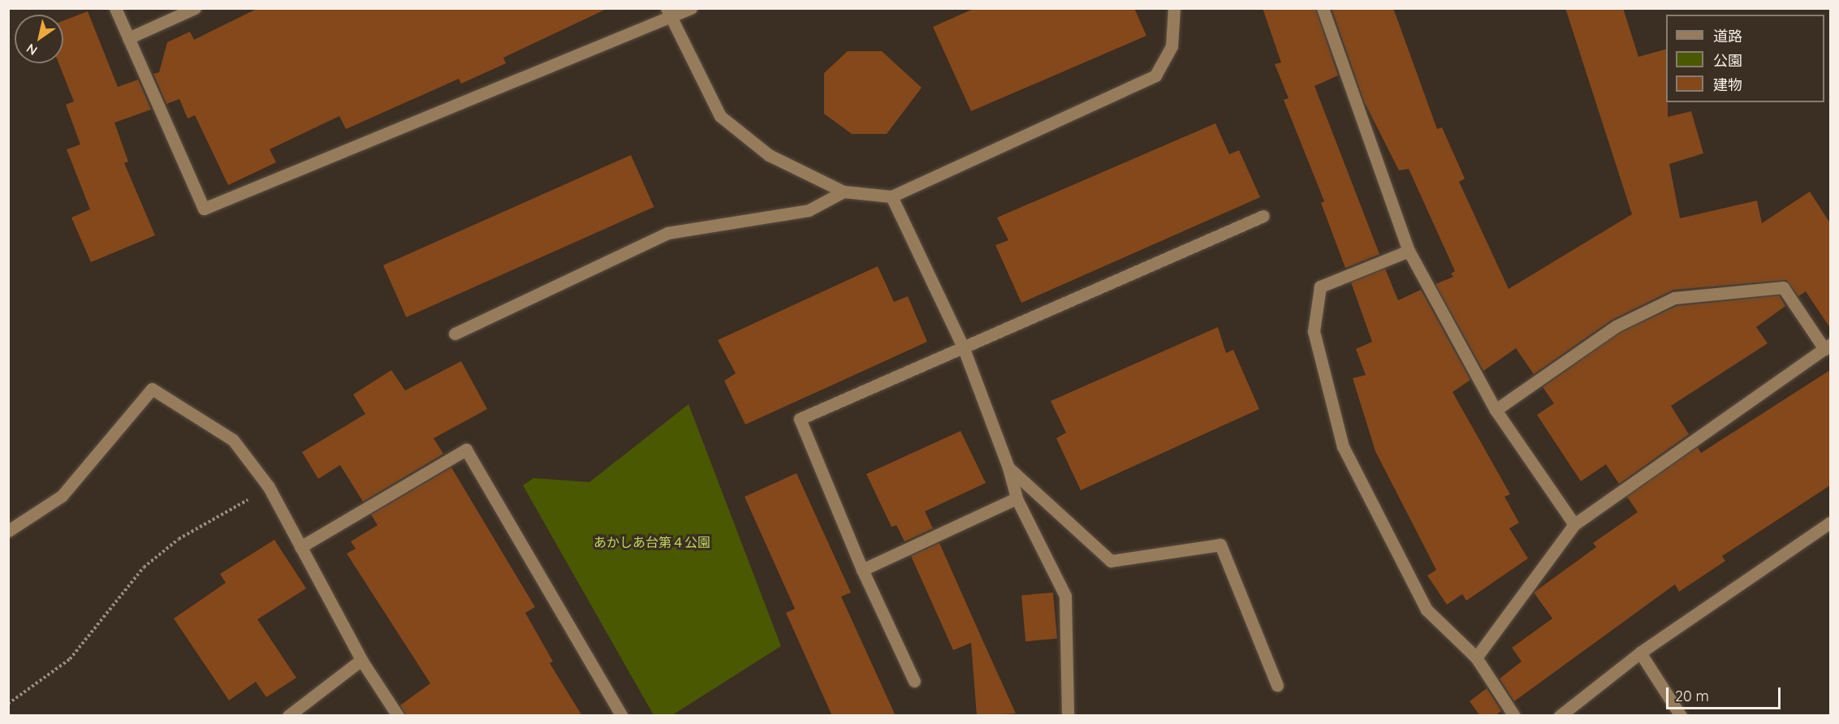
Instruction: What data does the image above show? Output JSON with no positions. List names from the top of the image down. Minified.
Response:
{"parks":["あかしあ台第４公園"],"legend":["道路","公園","建物"],"scale_bar":"20 m","north":"bottom left"}
